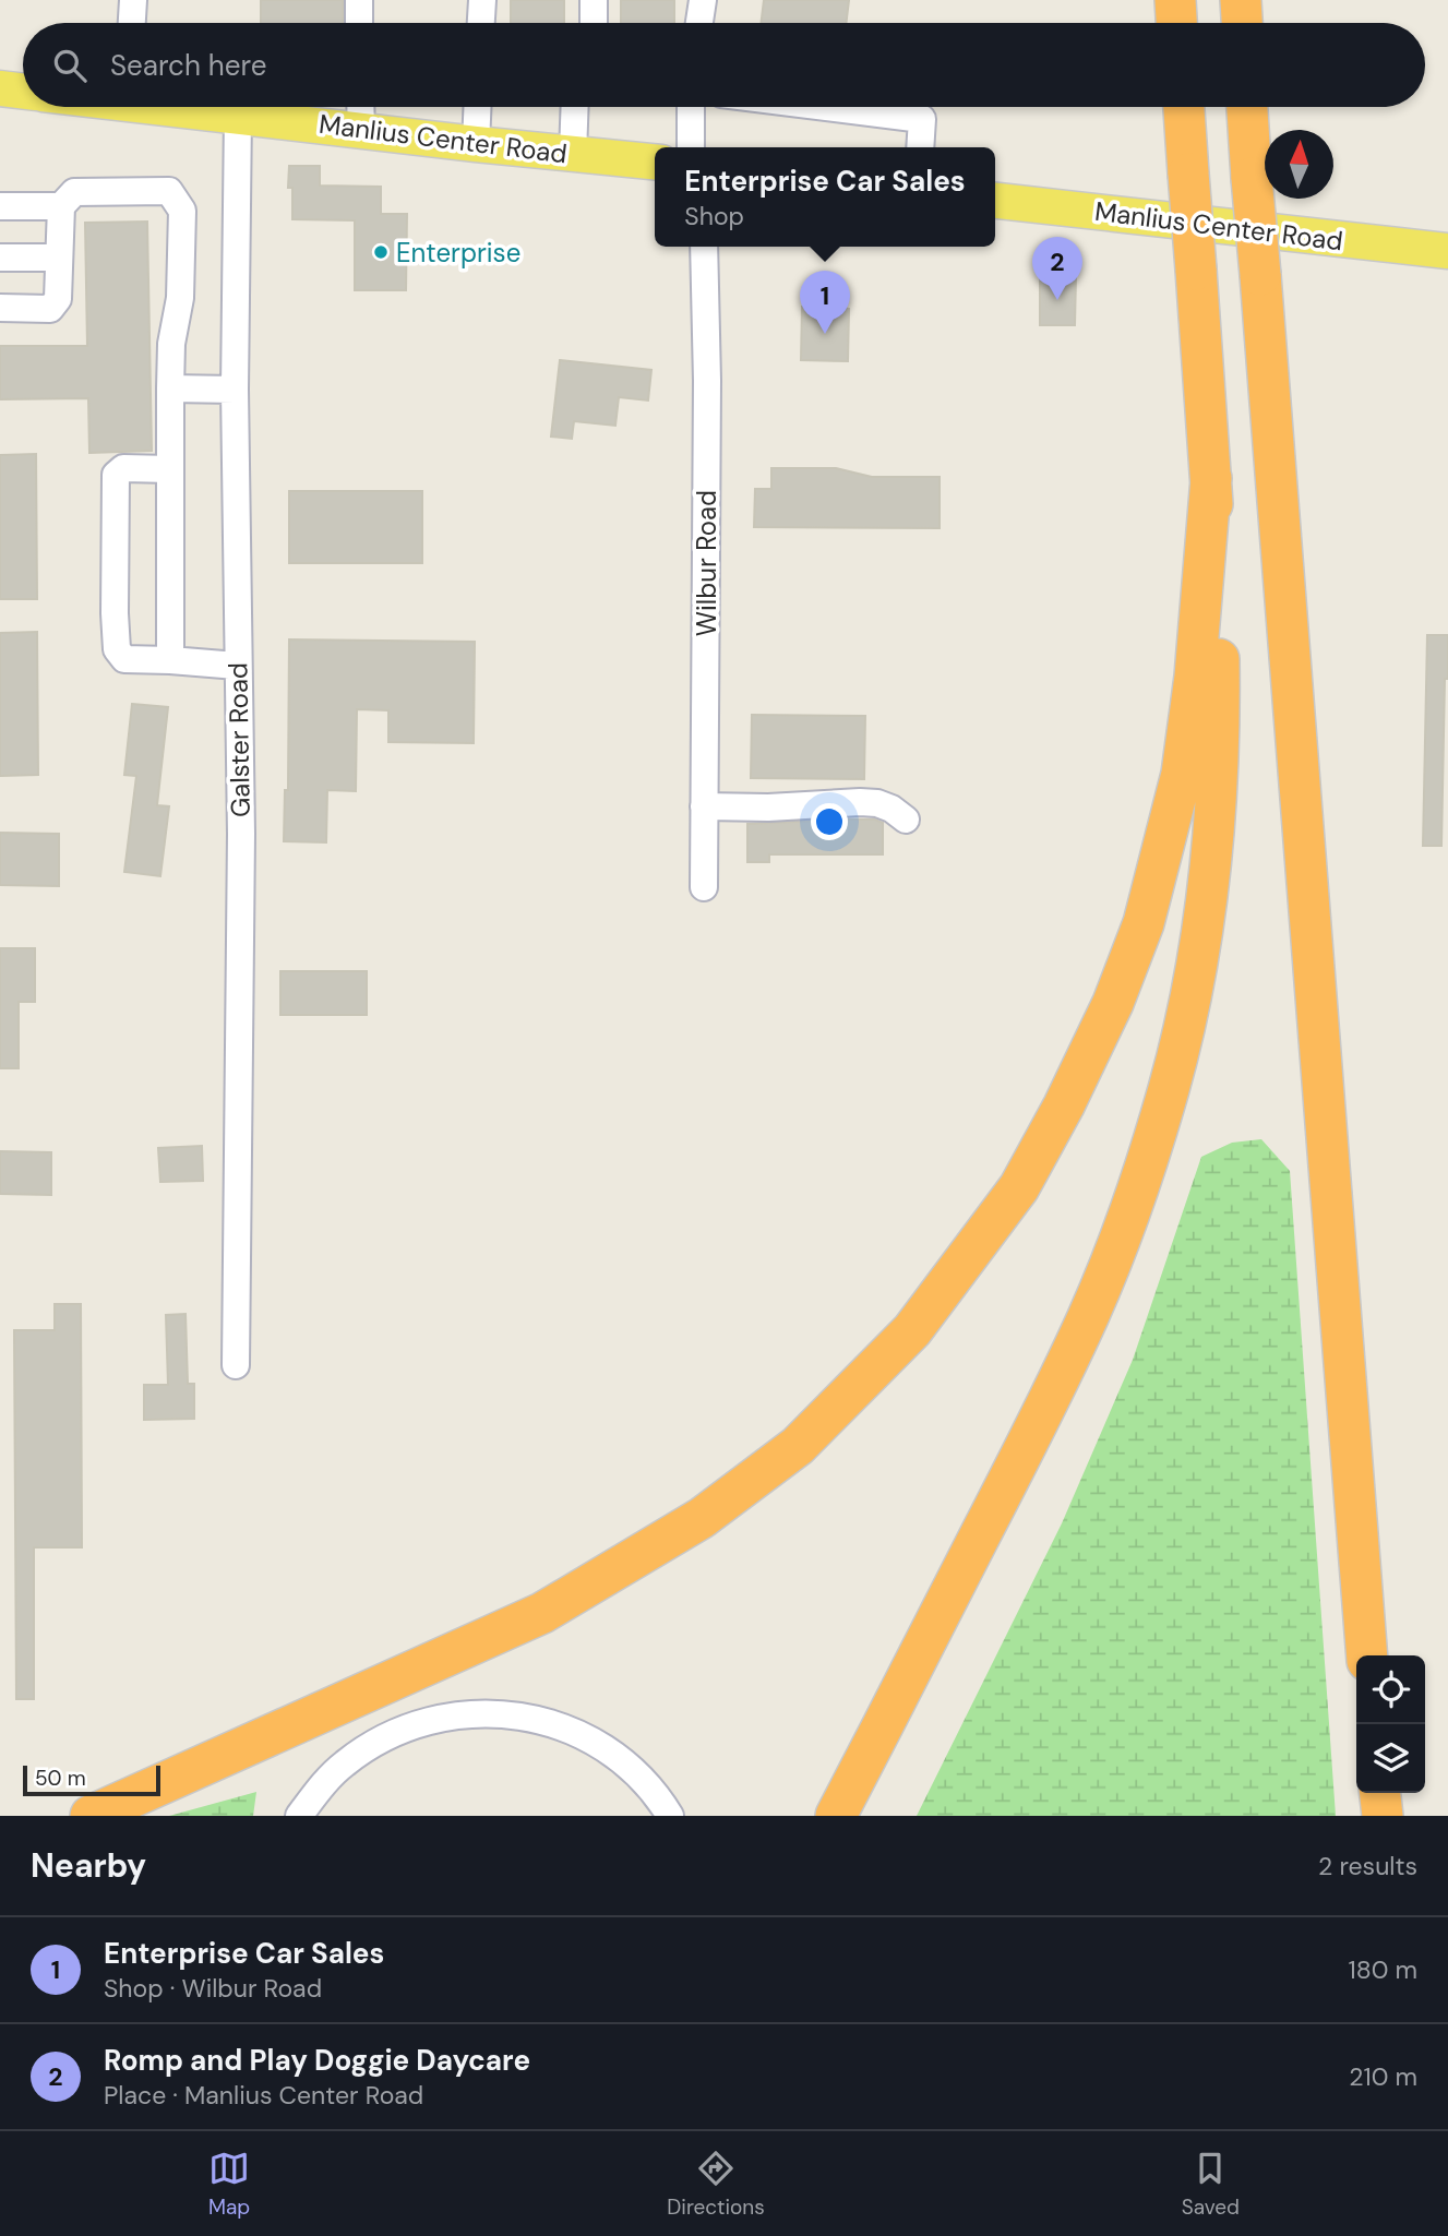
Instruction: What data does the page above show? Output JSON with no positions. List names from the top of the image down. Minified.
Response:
{"streets":{"main road":["Manlius Center Road"],"street":["Wilbur Road","Galster Road"]},"crossings":[["Manlius Center Road","Galster Road"]],"places":["Enterprise"],"scale_bar":"50 m","north":"top","page":{"search":"Search here","popup":["Enterprise Car Sales","Shop"],"pins":["2","1"],"scale":"50 m","heading":["Nearby","2 results"],"list":[{"mark":"1","name":"Enterprise Car Sales","note":"Shop · Wilbur Road","value":"180 m"},{"mark":"2","name":"Romp and Play Doggie Daycare","note":"Place · Manlius Center Road","value":"210 m"}],"nav":["Map","Directions","Saved"]}}
